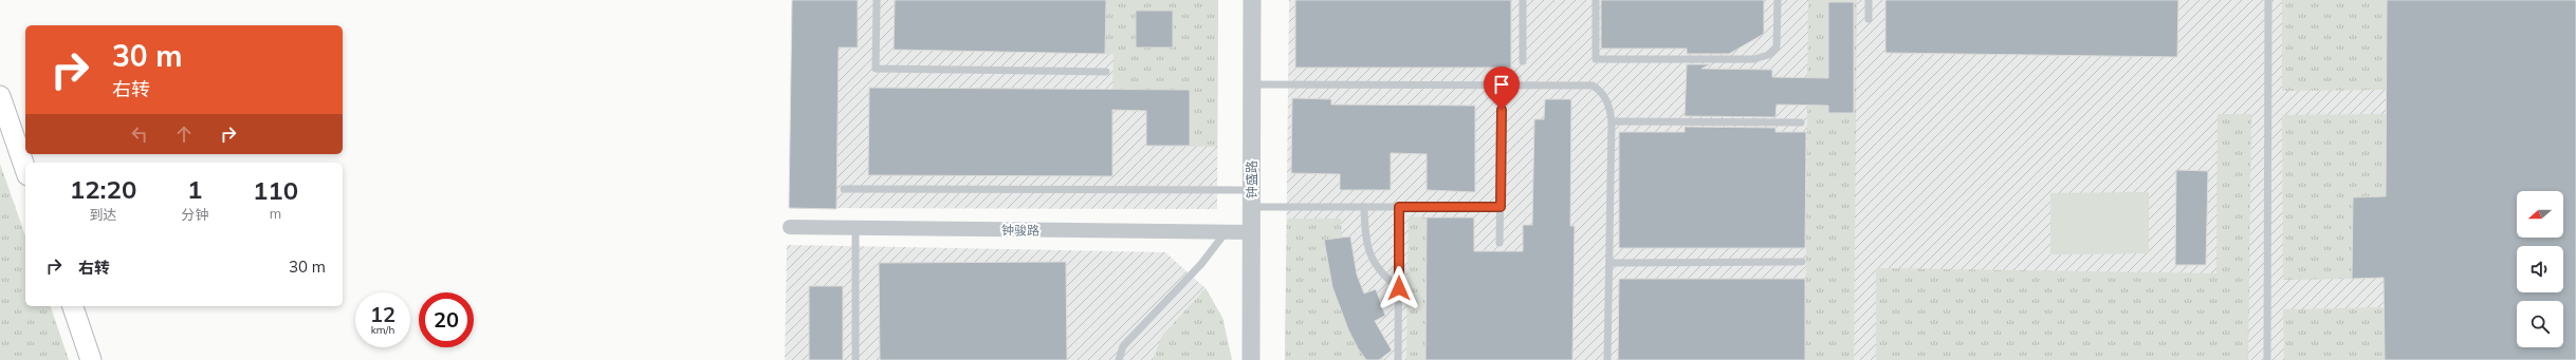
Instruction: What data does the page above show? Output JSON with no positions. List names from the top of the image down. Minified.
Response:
{"streets":{"street":["钟盛路","钟骏路"]},"crossings":[["钟盛路","钟骏路"]],"north":"left","page":{"turn":["30 m","右转"],"eta":["12:20","到达","1","分钟","110","m"],"list":[{"name":"右转","value":"30 m"}],"speed":"12 km/h","limit":"20"}}
